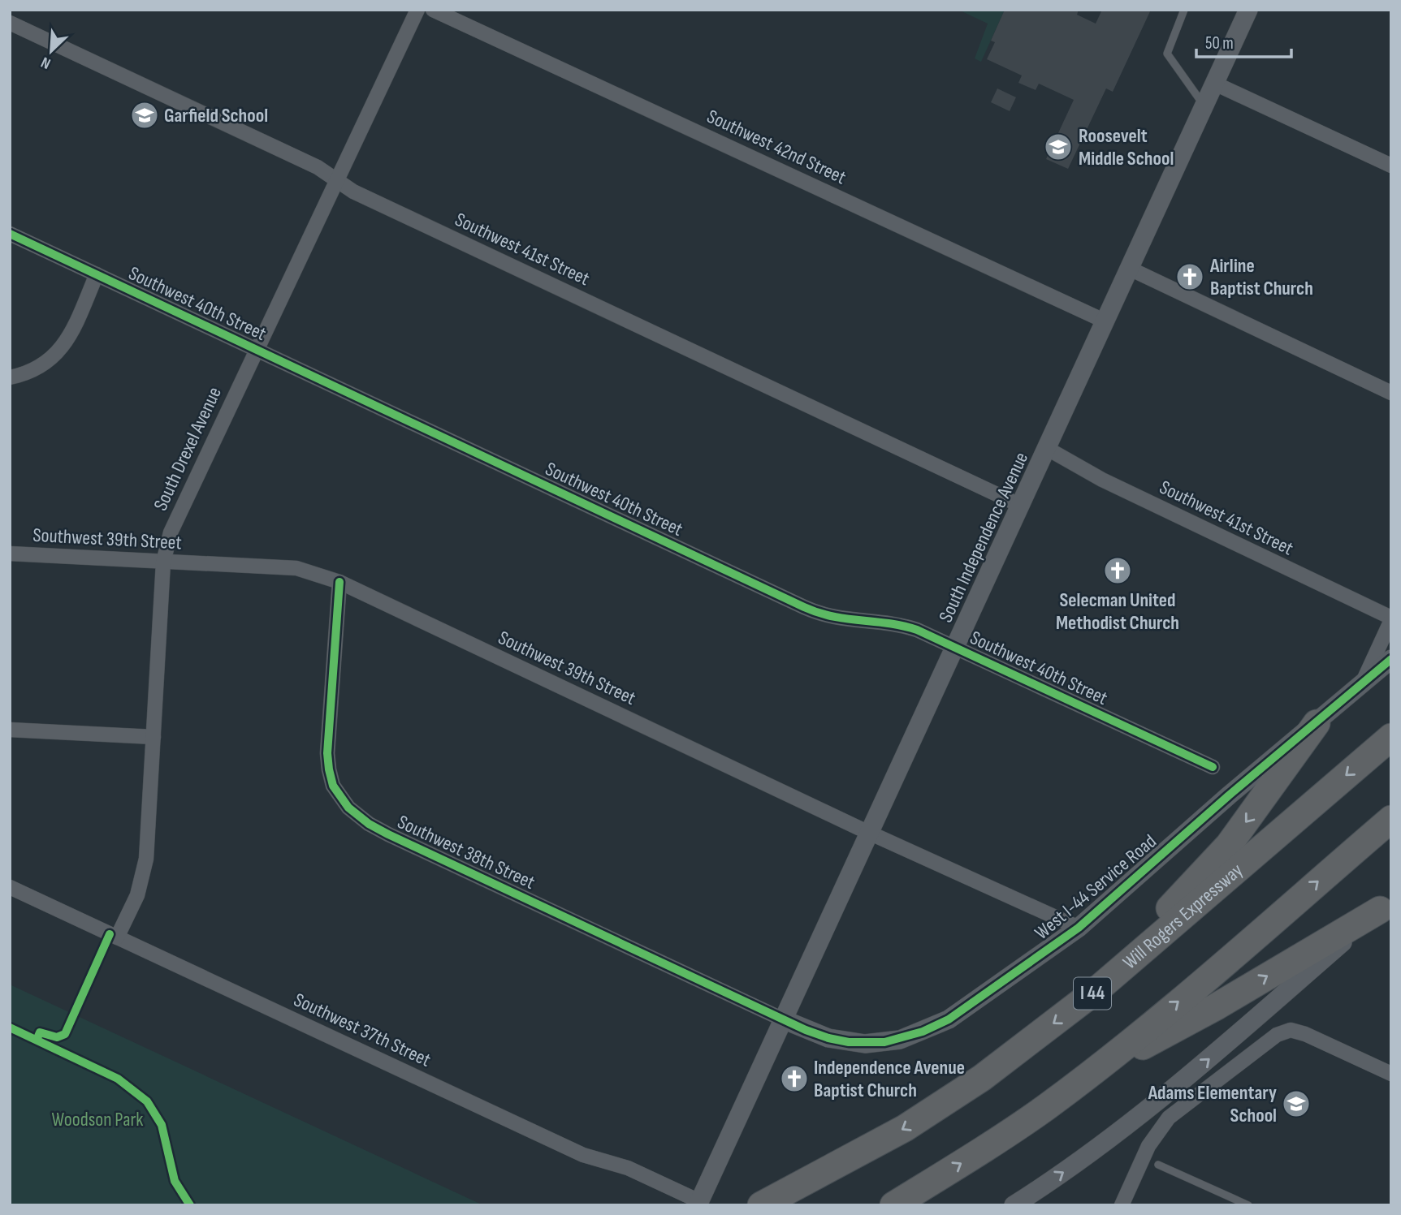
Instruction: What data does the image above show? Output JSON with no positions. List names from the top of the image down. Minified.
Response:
{"streets":{"highway":["Will Rogers Expressway","I 44"],"street":["Southwest 42nd Street","Southwest 41st Street","Southwest 40th Street","South Drexel Avenue","South Independence Avenue","Southwest 39th Street","Southwest 38th Street","West I-44 Service Road","Southwest 37th Street"]},"crossings":[["Southwest 42nd Street","South Independence Avenue"],["Southwest 41st Street","South Drexel Avenue"],["Southwest 41st Street","South Independence Avenue"],["Southwest 40th Street","South Drexel Avenue"],["Southwest 40th Street","South Independence Avenue"],["South Drexel Avenue","Southwest 39th Street"],["South Drexel Avenue","Southwest 37th Street"],["South Independence Avenue","Southwest 39th Street"],["South Independence Avenue","Southwest 38th Street"],["South Independence Avenue","West I-44 Service Road"],["South Independence Avenue","Southwest 37th Street"],["Southwest 39th Street","Southwest 38th Street"],["Southwest 39th Street","West I-44 Service Road"],["Southwest 38th Street","West I-44 Service Road"]],"parks":["Woodson Park"],"places":{"school or university":["Garfield School","Roosevelt Middle School","Adams Elementary School"],"church":["Airline Baptist Church","Selecman United Methodist Church","Independence Avenue Baptist Church"]},"scale_bar":"50 m","north":"bottom left"}
